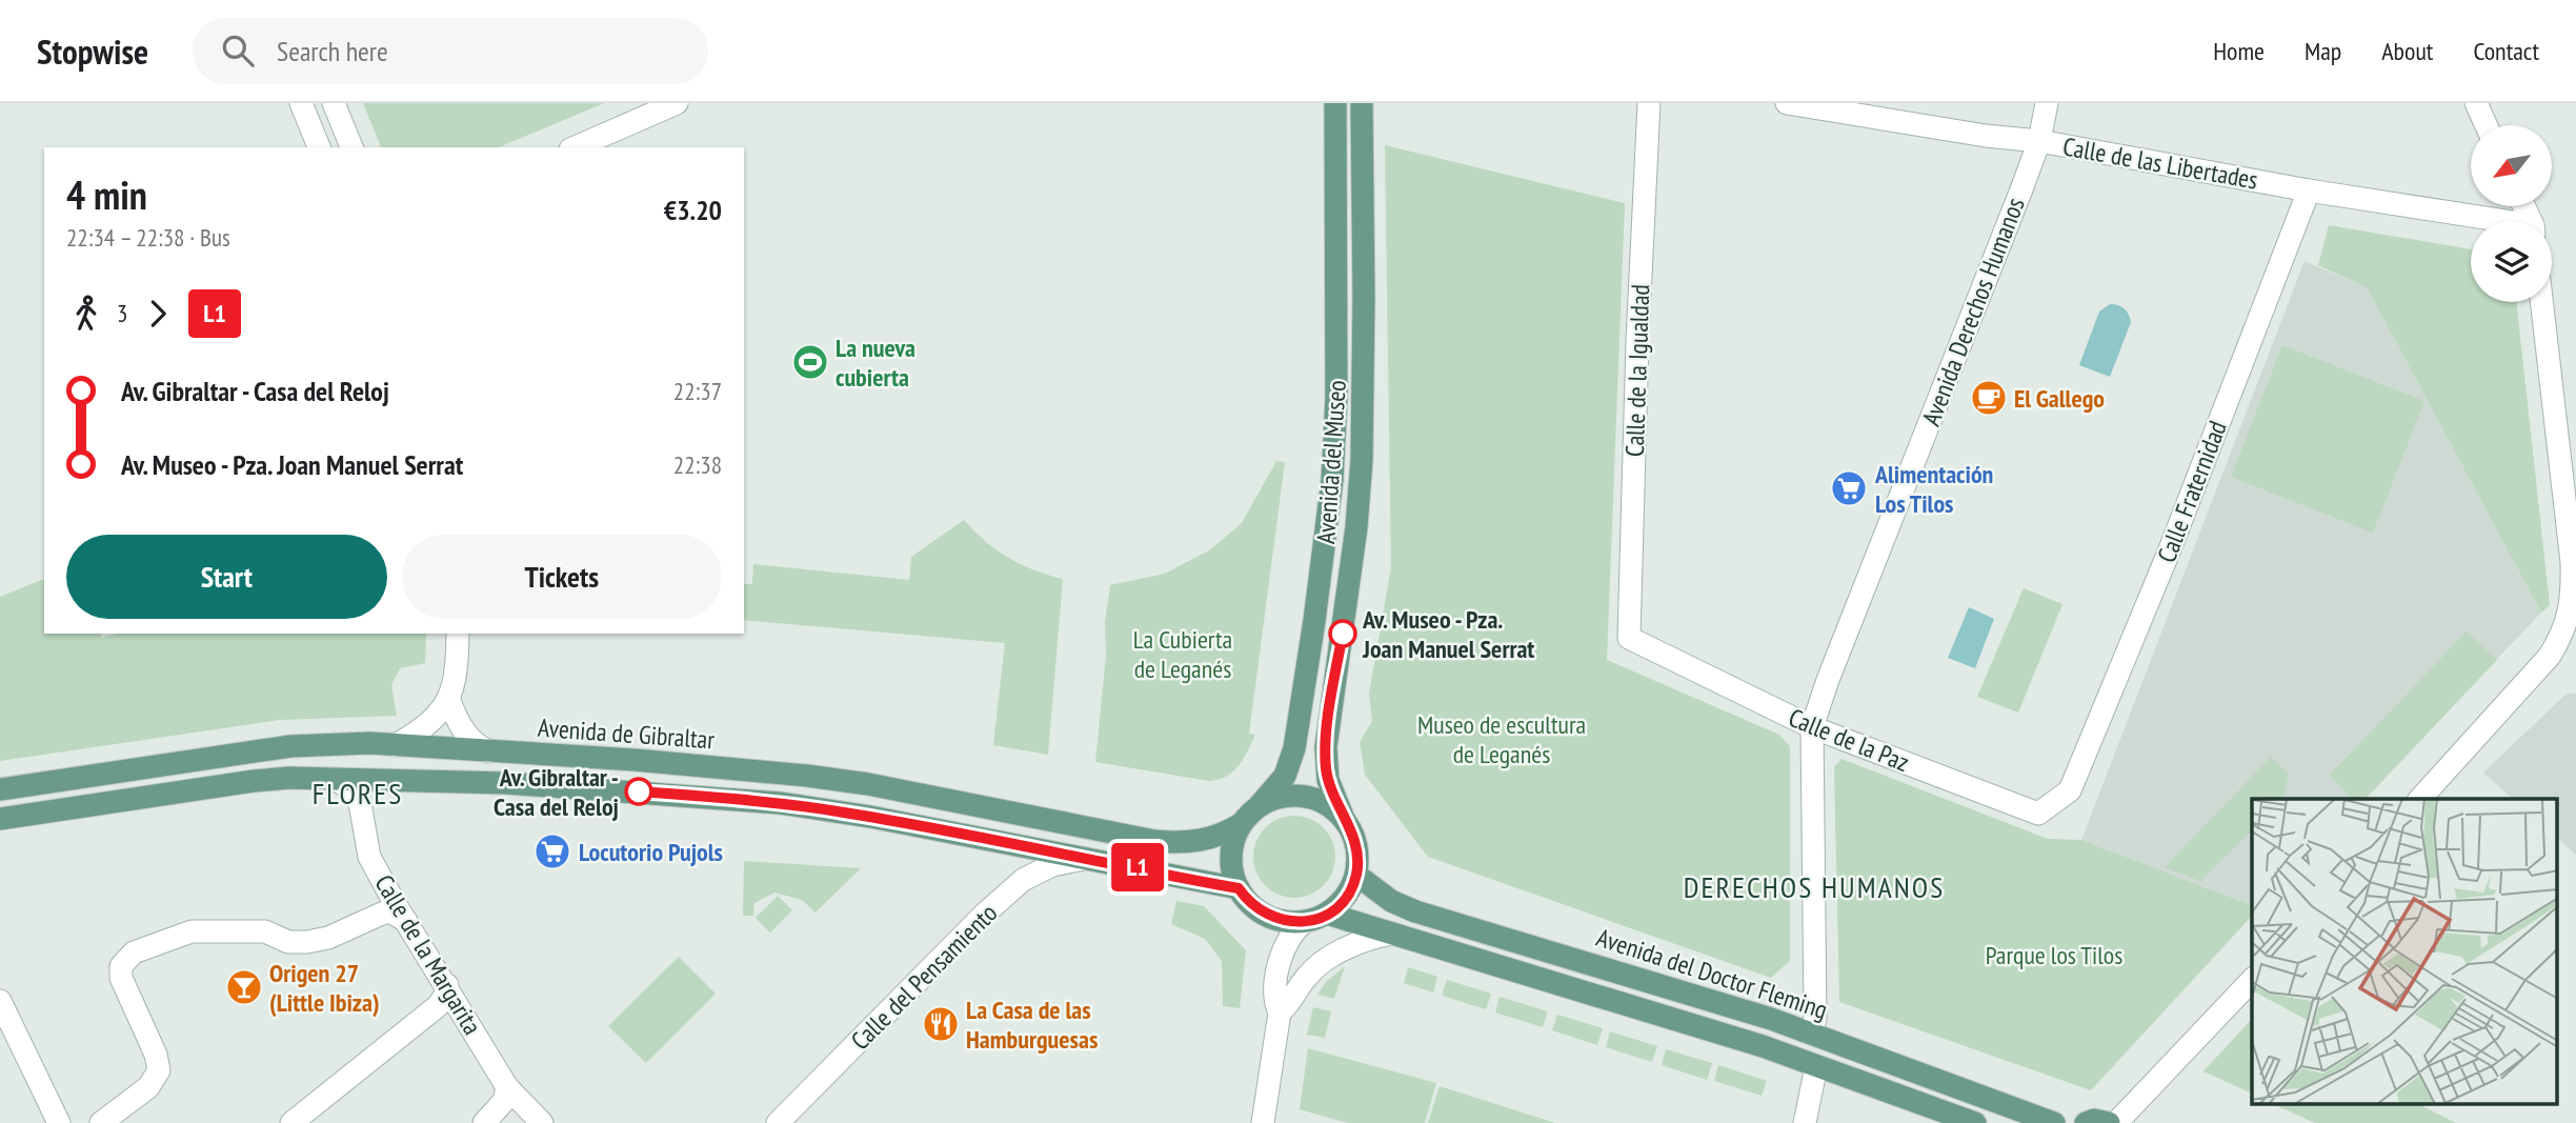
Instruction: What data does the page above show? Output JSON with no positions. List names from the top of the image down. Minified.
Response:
{"streets":{"main road":["Avenida del Museo","Avenida de Gibraltar","Avenida del Doctor Fleming"],"street":["Calle de las Libertades","Avenida Derechos Humanos","Calle de la Igualdad","Calle Fraternidad","Calle de la Paz","Calle de la Margarita","Calle del Pensamiento"]},"crossings":[["Calle de las Libertades","Avenida Derechos Humanos"],["Calle de las Libertades","Calle Fraternidad"],["Avenida Derechos Humanos","Calle de la Paz"],["Avenida Derechos Humanos","Avenida del Doctor Fleming"],["Calle de la Igualdad","Calle de la Paz"],["Avenida del Museo","Avenida de Gibraltar"],["Avenida del Museo","Avenida del Doctor Fleming"],["Calle Fraternidad","Calle de la Paz"],["Avenida de Gibraltar","Avenida del Doctor Fleming"]],"districts":["FLORES","DERECHOS HUMANOS"],"parks":["La Cubierta de Leganés","Museo de escultura de Leganés","Parque los Tilos"],"places":{"sports":["La nueva cubierta"],"cafe":["El Gallego"],"supermarket":["Alimentación Los Tilos","Locutorio Pujols"],"other":["Av. Museo - Pza. Joan Manuel Serrat","Av. Gibraltar - Casa del Reloj"],"bar":["Origen 27 (Little Ibiza)"],"restaurant":["La Casa de las Hamburguesas"]},"lines":["bus line L1"],"north":"bottom left","page":{"header":"Stopwise","search":"Search here","nav":["Home","Map","About","Contact"],"on_map":"L1","heading":["4 min","22:34 – 22:38 · Bus","€3.20"],"legs":["3","L1"],"list":[{"name":"Av. Gibraltar - Casa del Reloj","value":"22:37"},{"name":"Av. Museo - Pza. Joan Manuel Serrat","value":"22:38"}],"buttons":["Start","Tickets"]}}
